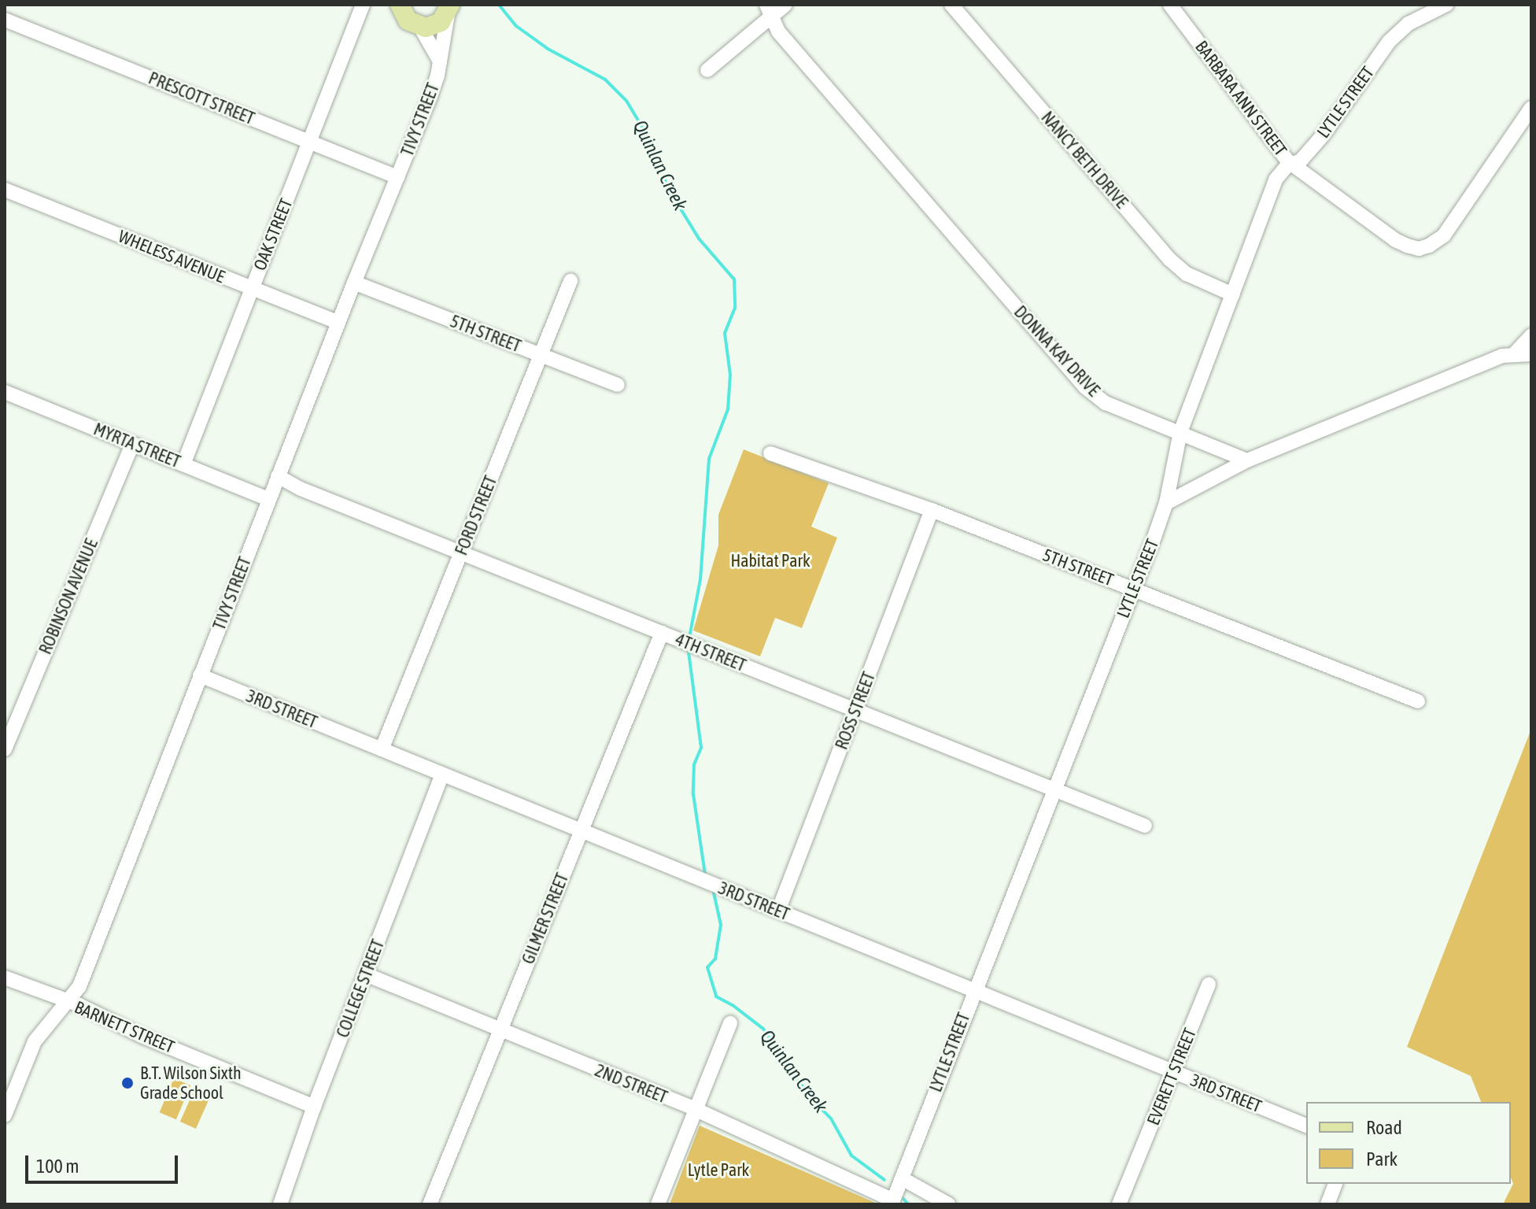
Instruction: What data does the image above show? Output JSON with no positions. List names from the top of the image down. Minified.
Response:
{"streets":{"street":["PRESCOTT STREET","BARBARA ANN STREET","LYTLE STREET","TIVY STREET","NANCY BETH DRIVE","OAK STREET","WHELESS AVENUE","5TH STREET","DONNA KAY DRIVE","MYRTA STREET","FORD STREET","ROBINSON AVENUE","4TH STREET","3RD STREET","ROSS STREET","GILMER STREET","COLLEGE STREET","BARNETT STREET","EVERETT STREET","2ND STREET"]},"crossings":[["PRESCOTT STREET","TIVY STREET"],["PRESCOTT STREET","OAK STREET"],["BARBARA ANN STREET","LYTLE STREET"],["LYTLE STREET","NANCY BETH DRIVE"],["LYTLE STREET","5TH STREET"],["LYTLE STREET","DONNA KAY DRIVE"],["LYTLE STREET","4TH STREET"],["LYTLE STREET","3RD STREET"],["LYTLE STREET","2ND STREET"],["TIVY STREET","WHELESS AVENUE"],["TIVY STREET","5TH STREET"],["TIVY STREET","MYRTA STREET"],["TIVY STREET","4TH STREET"],["TIVY STREET","3RD STREET"],["TIVY STREET","BARNETT STREET"],["OAK STREET","WHELESS AVENUE"],["OAK STREET","MYRTA STREET"],["5TH STREET","FORD STREET"],["5TH STREET","ROSS STREET"],["MYRTA STREET","ROBINSON AVENUE"],["FORD STREET","4TH STREET"],["FORD STREET","3RD STREET"],["4TH STREET","ROSS STREET"],["4TH STREET","GILMER STREET"],["3RD STREET","ROSS STREET"],["3RD STREET","GILMER STREET"],["3RD STREET","COLLEGE STREET"],["3RD STREET","EVERETT STREET"],["GILMER STREET","2ND STREET"],["COLLEGE STREET","BARNETT STREET"],["COLLEGE STREET","2ND STREET"]],"water":["Quinlan Creek"],"parks":["Habitat Park","Lytle Park"],"places":["B.T. Wilson Sixth Grade School"],"legend":["Road","Park"],"scale_bar":"100 m"}
